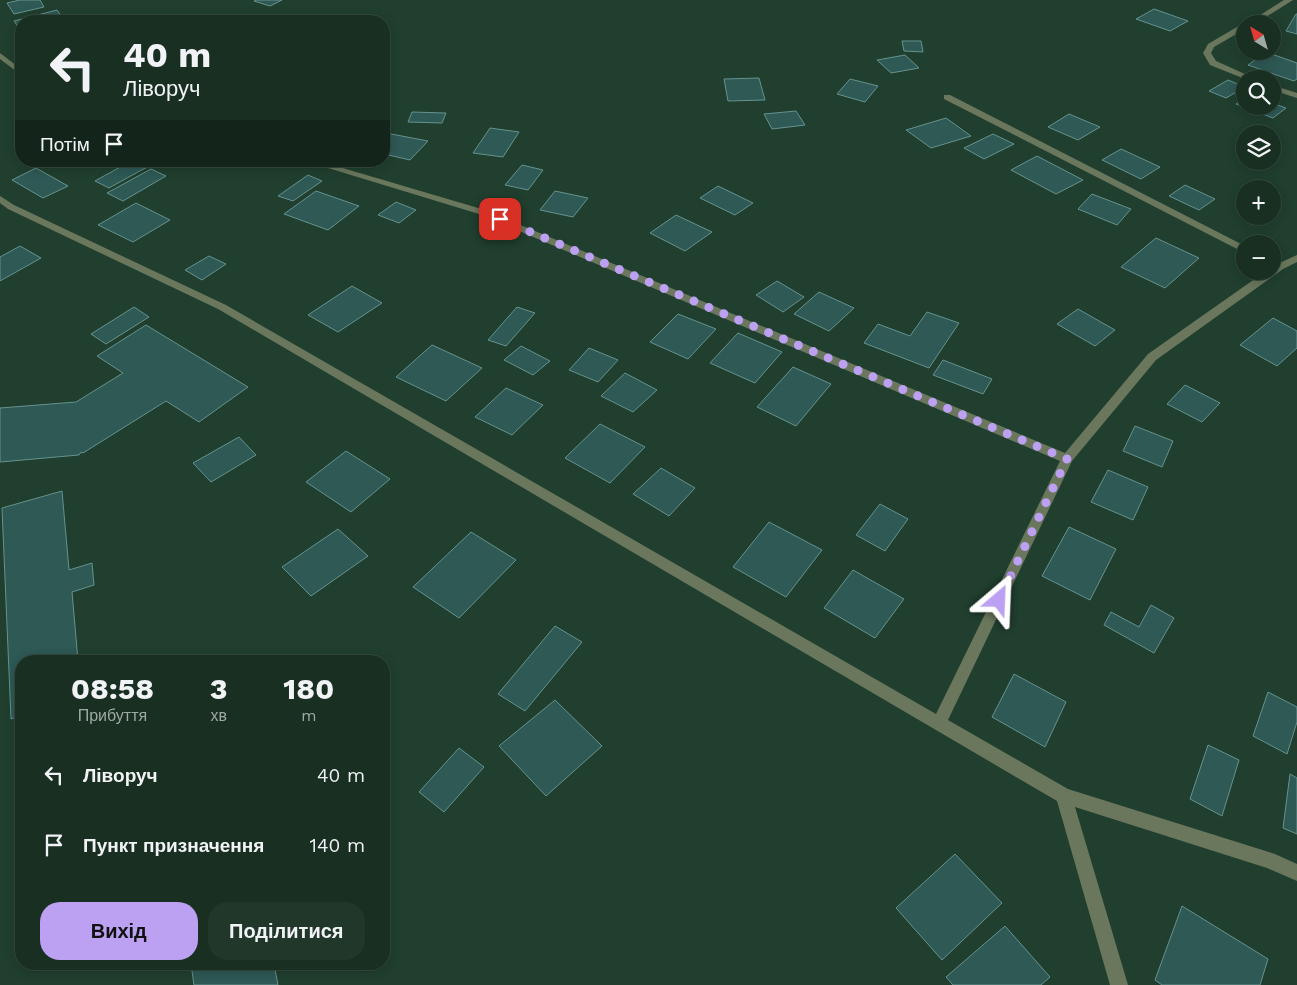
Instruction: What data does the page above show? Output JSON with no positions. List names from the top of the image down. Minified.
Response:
{"north":"top left","page":{"map_buttons":["+","−"],"turn":["40 m","Ліворуч"],"then":"Потім","eta":["08:58","Прибуття","3","хв","180","m"],"list":[{"name":"Ліворуч","value":"40 m"},{"name":"Пункт призначення","value":"140 m"}],"buttons":["Вихід","Поділитися"]}}
